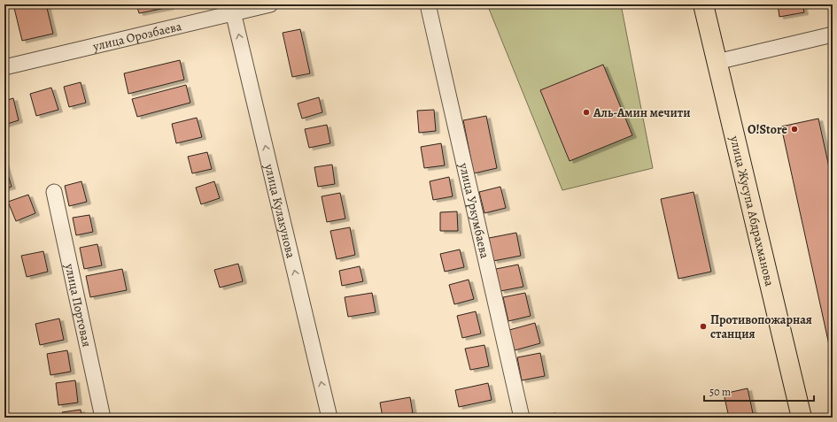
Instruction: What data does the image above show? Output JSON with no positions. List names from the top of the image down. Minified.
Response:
{"streets":{"highway":["улица Жусупа Абдрахманова"],"street":["улица Орозбаева","улица Кулакунова","улица Уркумбаева","улица Портовая"]},"crossings":[["улица Орозбаева","улица Кулакунова"]],"one_way":["улица Кулакунова"],"places":["Аль-Амин мечити","O!Store","Противопожарная станция"],"scale_bar":"50 m"}
